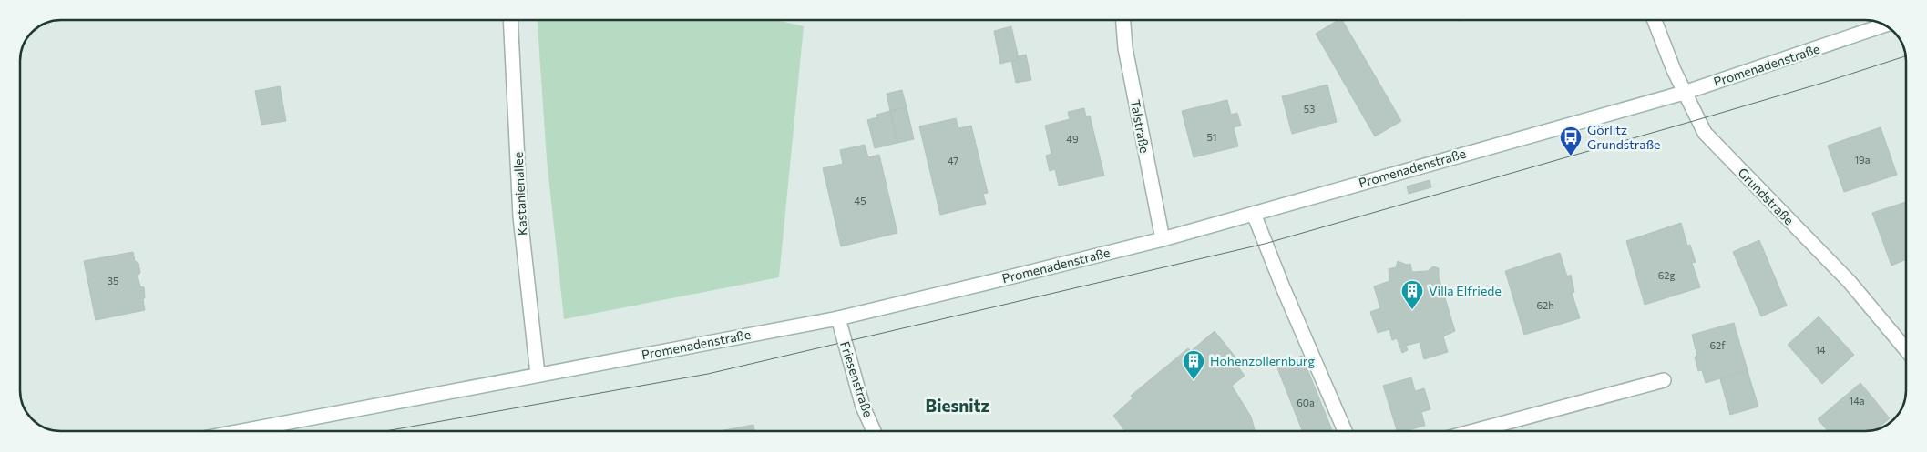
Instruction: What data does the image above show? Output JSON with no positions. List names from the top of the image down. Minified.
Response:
{"streets":{"main road":["Promenadenstraße","Talstraße","Kastanienallee","Grundstraße","Friesenstraße"]},"crossings":[["Promenadenstraße","Talstraße"],["Promenadenstraße","Kastanienallee"],["Promenadenstraße","Grundstraße"],["Promenadenstraße","Friesenstraße"]],"districts":["Biesnitz"],"places":{"bus stop":["Görlitz Grundstraße"],"building":["Villa Elfriede","Hohenzollernburg"]},"house_numbers":["53","51","49","19a","47","45","62g","35","62h","62f","14","14a","60a"]}
